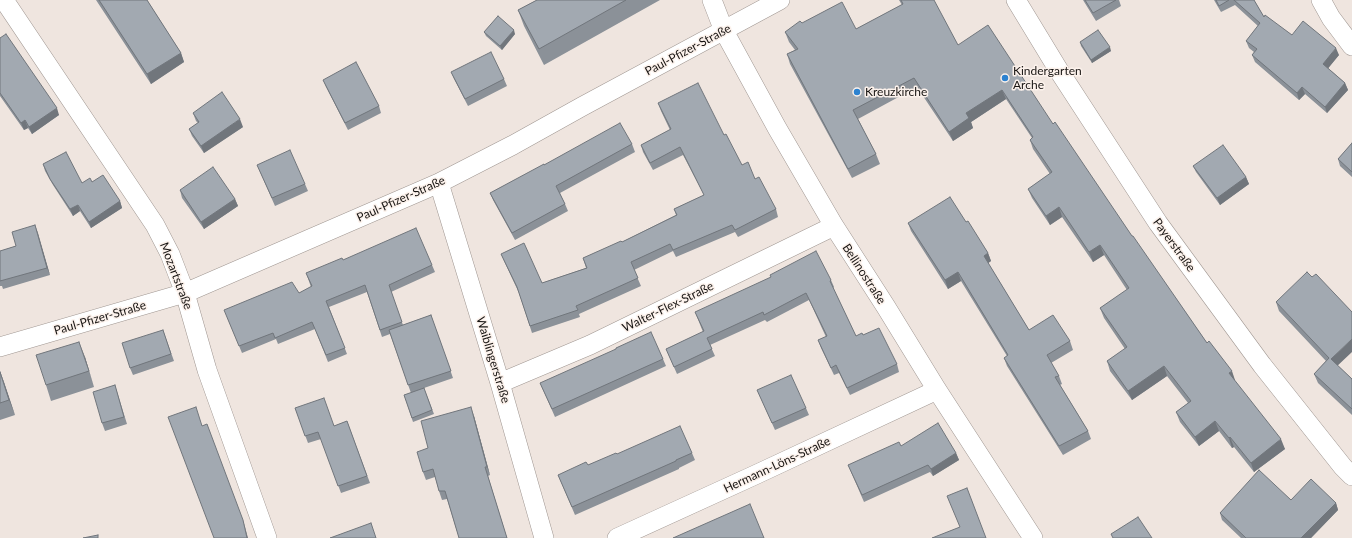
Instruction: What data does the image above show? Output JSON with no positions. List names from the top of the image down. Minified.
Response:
{"streets":{"street":["Paul-Pfizer-Straße","Payerstraße","Bellinostraße","Mozartstraße","Walter-Flex-Straße","Waiblingerstraße","Hermann-Löns-Straße"]},"crossings":[["Paul-Pfizer-Straße","Bellinostraße"],["Paul-Pfizer-Straße","Mozartstraße"],["Paul-Pfizer-Straße","Waiblingerstraße"],["Bellinostraße","Walter-Flex-Straße"],["Bellinostraße","Hermann-Löns-Straße"],["Walter-Flex-Straße","Waiblingerstraße"]],"places":["Kindergarten Arche","Kreuzkirche"]}
